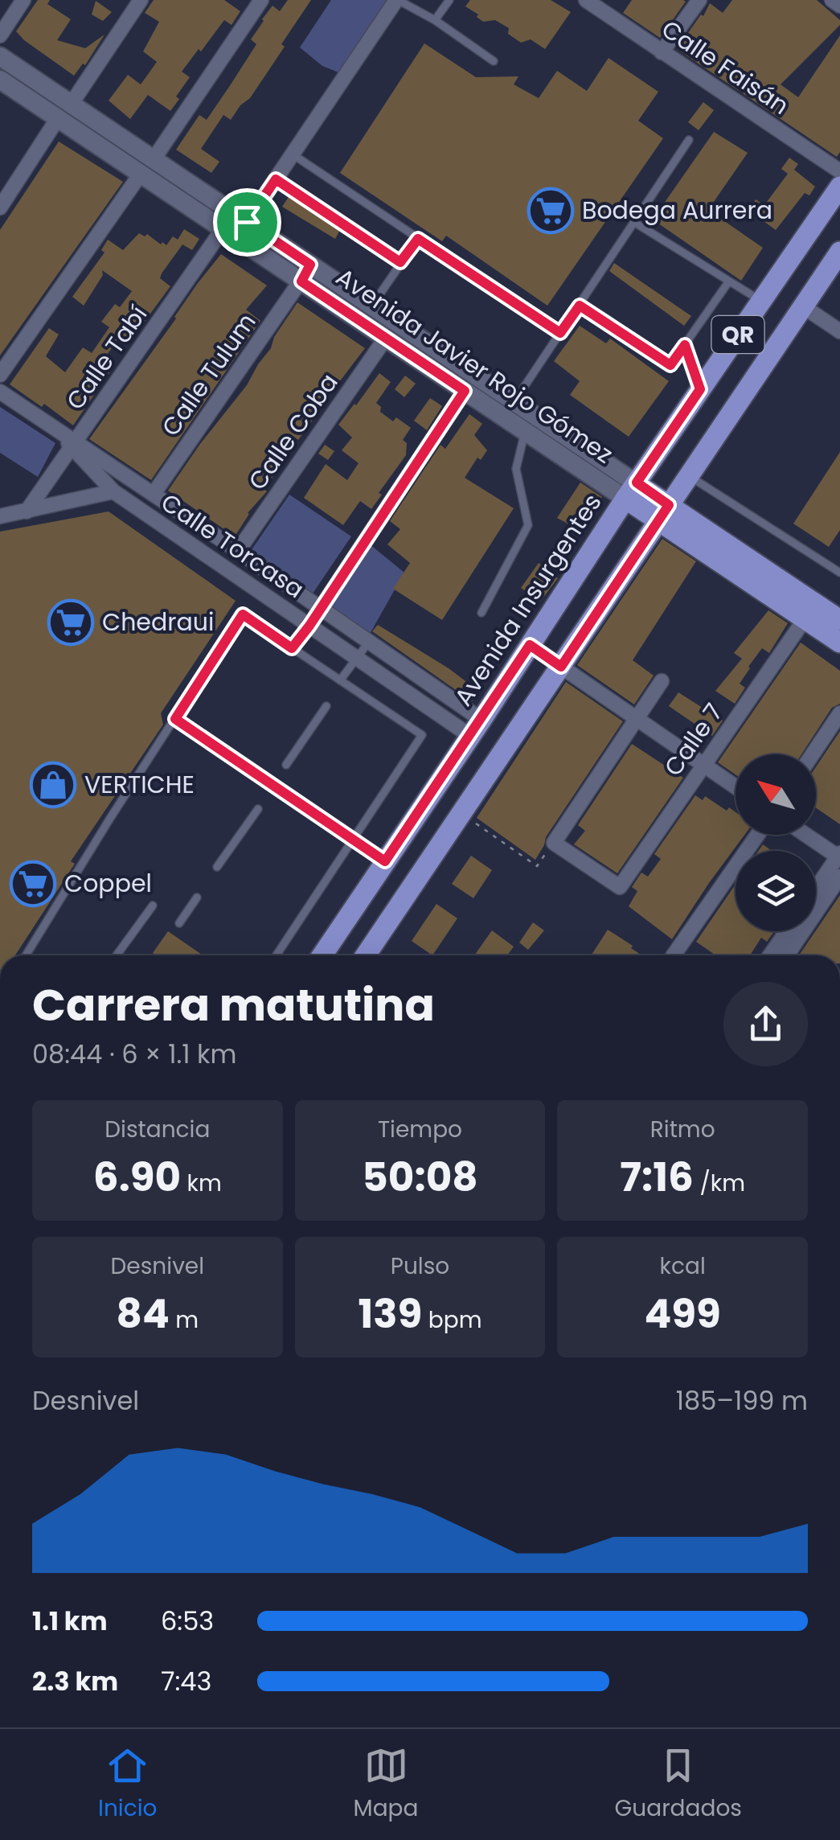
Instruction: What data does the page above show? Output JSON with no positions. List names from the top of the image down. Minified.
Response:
{"streets":{"main road":["QR","Avenida Javier Rojo Gómez","Avenida Insurgentes"],"street":["Calle Faisán","Calle Tabí","Calle Tulum","Calle Coba","Calle Torcasa","Calle 7"]},"crossings":[["QR","Avenida Javier Rojo Gómez"],["Calle Tabí","Avenida Javier Rojo Gómez"],["Calle Tabí","Calle Torcasa"],["Avenida Javier Rojo Gómez","Calle Tulum"],["Avenida Javier Rojo Gómez","Calle Coba"],["Avenida Javier Rojo Gómez","Avenida Insurgentes"],["Avenida Javier Rojo Gómez","Calle 7"],["Calle Tulum","Calle Torcasa"],["Calle Coba","Calle Torcasa"],["Calle Torcasa","Avenida Insurgentes"]],"places":{"supermarket":["Bodega Aurrera","Chedraui","Coppel"],"shop":["VERTICHE"]},"north":"top left","page":{"heading":["Carrera matutina","08:44 · 6 × 1.1 km"],"stats":[["Distancia","6.90 km"],["Tiempo","50:08"],["Ritmo","7:16 /km"],["Desnivel","84 m"],["Pulso","139 bpm"],["kcal","499"]],"chart":["Desnivel","185–199 m"],"list":[{"name":"1.1 km","note":"6:53"},{"name":"2.3 km","note":"7:43"}],"tabs":["Inicio","Mapa","Guardados"]}}
